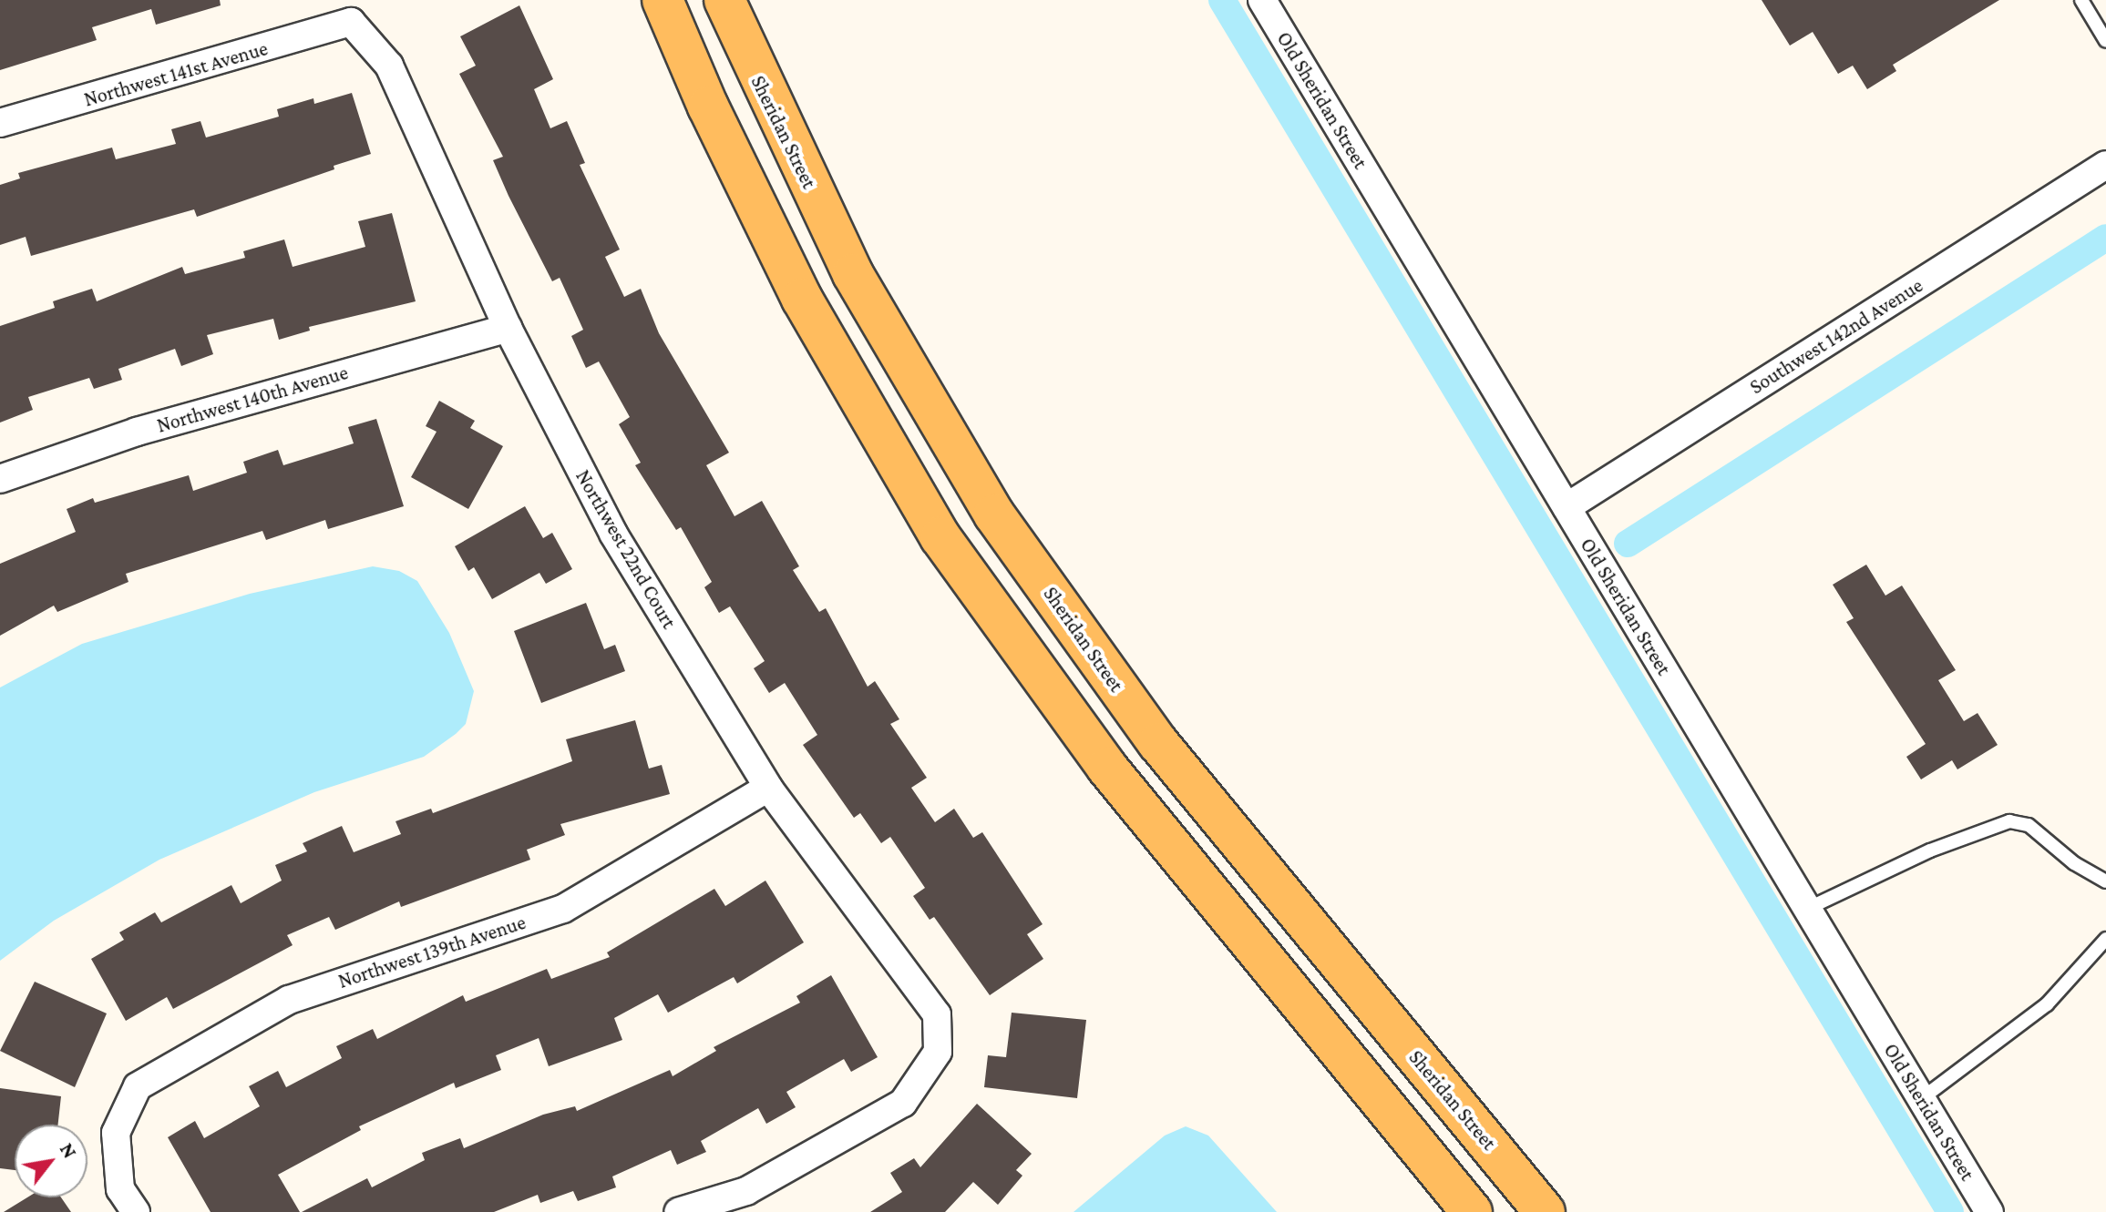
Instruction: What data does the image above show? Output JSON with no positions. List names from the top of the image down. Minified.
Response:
{"streets":{"main road":["Sheridan Street"],"street":["Northwest 141st Avenue","Old Sheridan Street","Southwest 142nd Avenue","Northwest 140th Avenue","Northwest 22nd Court","Northwest 139th Avenue"]},"crossings":[["Northwest 141st Avenue","Northwest 22nd Court"],["Old Sheridan Street","Southwest 142nd Avenue"],["Northwest 140th Avenue","Northwest 22nd Court"],["Northwest 22nd Court","Northwest 139th Avenue"]],"north":"top right"}
